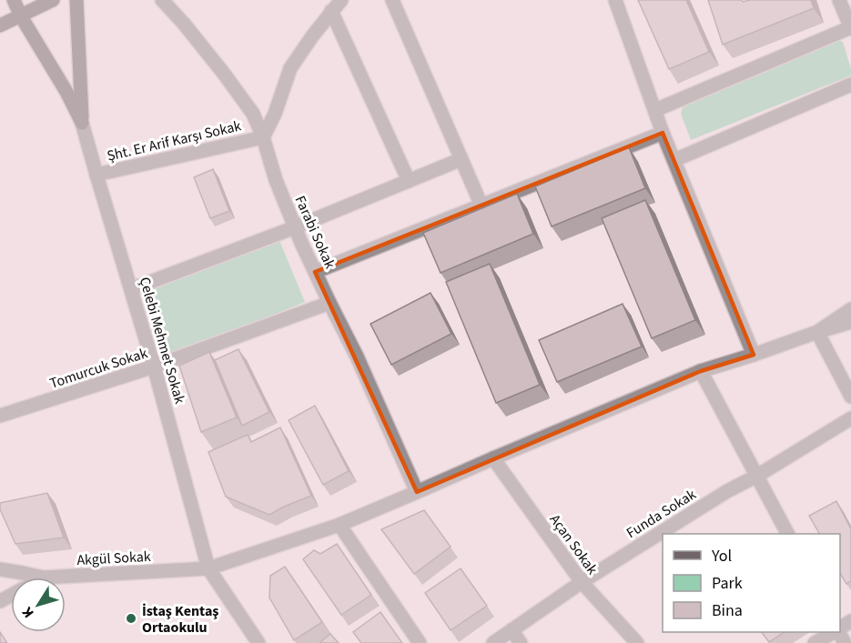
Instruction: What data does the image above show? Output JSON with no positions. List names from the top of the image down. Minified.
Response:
{"streets":{"street":["Şht. Er Arif Karşı Sokak","Farabi Sokak","Çelebi Mehmet Sokak","Tomurcuk Sokak","Funda Sokak","Açan Sokak","Akgül Sokak"]},"crossings":[["Şht. Er Arif Karşı Sokak","Farabi Sokak"],["Şht. Er Arif Karşı Sokak","Çelebi Mehmet Sokak"],["Farabi Sokak","Tomurcuk Sokak"],["Farabi Sokak","Akgül Sokak"],["Çelebi Mehmet Sokak","Tomurcuk Sokak"],["Çelebi Mehmet Sokak","Akgül Sokak"],["Funda Sokak","Açan Sokak"],["Açan Sokak","Akgül Sokak"]],"places":["İstaş Kentaş Ortaokulu"],"legend":["Yol","Park","Bina"],"north":"bottom left"}
